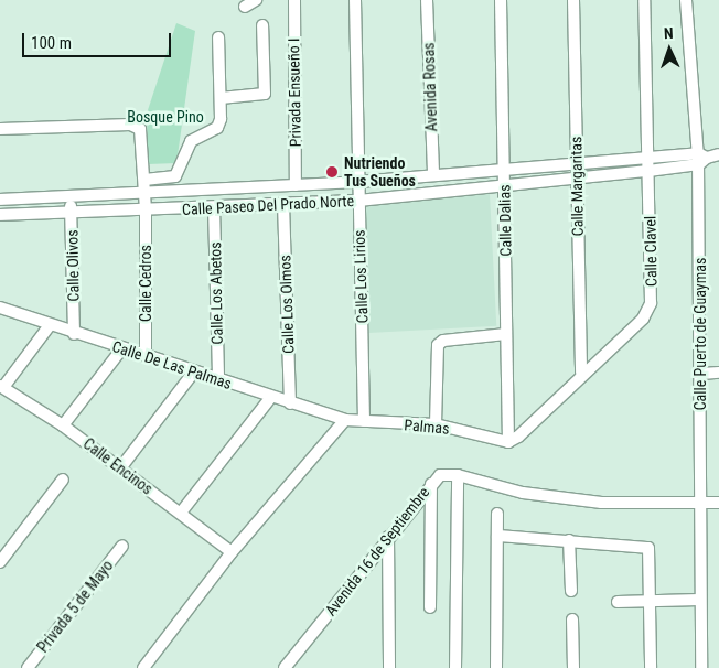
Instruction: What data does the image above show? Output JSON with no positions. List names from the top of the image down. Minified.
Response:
{"streets":{"street":["Avenida Rosas","Privada Ensueño I","Calle Margaritas","Calle Paseo Del Prado Norte","Calle Dalias","Calle Clavel","Calle Olivos","Calle Los Lirios","Calle Cedros","Calle Los Abetos","Calle Los Olmos","Calle Puerto de Guaymas","Calle De Las Palmas","Palmas","Calle Encinos","Avenida 16 de Septiembre","Privada 5 de Mayo"]},"crossings":[["Avenida Rosas","Calle Paseo Del Prado Norte"],["Privada Ensueño I","Calle Paseo Del Prado Norte"],["Calle Margaritas","Calle Paseo Del Prado Norte"],["Calle Margaritas","Calle Clavel"],["Calle Paseo Del Prado Norte","Calle Dalias"],["Calle Paseo Del Prado Norte","Calle Clavel"],["Calle Paseo Del Prado Norte","Calle Olivos"],["Calle Paseo Del Prado Norte","Calle Los Lirios"],["Calle Paseo Del Prado Norte","Calle Cedros"],["Calle Paseo Del Prado Norte","Calle Los Abetos"],["Calle Paseo Del Prado Norte","Calle Los Olmos"],["Calle Paseo Del Prado Norte","Calle Puerto de Guaymas"],["Calle Dalias","Calle Clavel"],["Calle Dalias","Palmas"],["Calle Clavel","Palmas"],["Calle Olivos","Calle De Las Palmas"],["Calle Los Lirios","Palmas"],["Calle Cedros","Calle De Las Palmas"],["Calle Los Abetos","Calle De Las Palmas"],["Calle Los Olmos","Calle De Las Palmas"],["Calle De Las Palmas","Palmas"]],"parks":["Bosque Pino"],"places":["Nutriendo Tus Sueños"],"scale_bar":"100 m","north":"top"}
